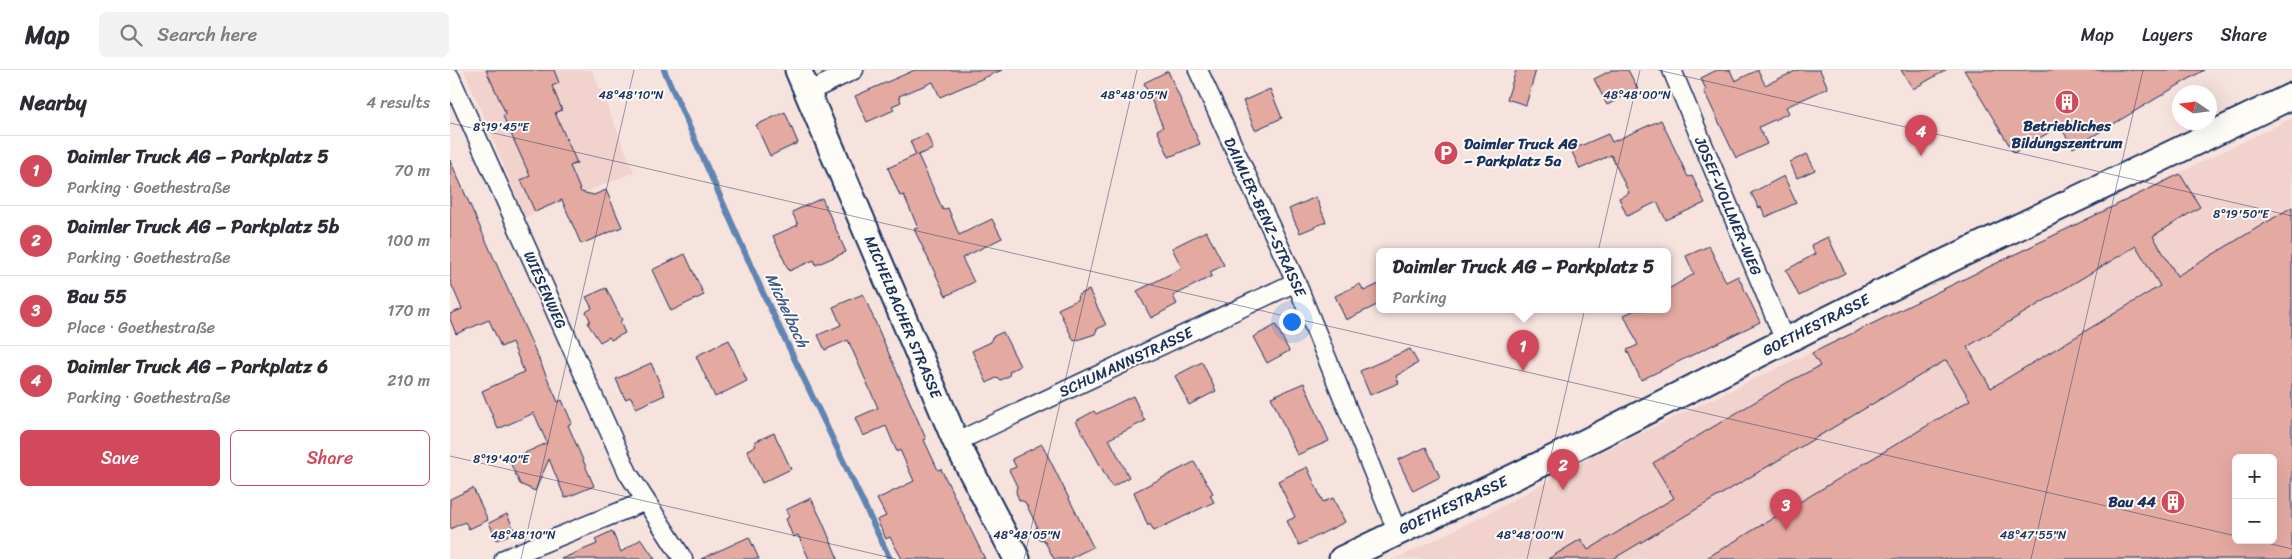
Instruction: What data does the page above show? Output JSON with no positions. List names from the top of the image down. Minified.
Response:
{"streets":{"street":["JOSEF-VOLLMER-WEG","DAIMLER-BENZ-STRASSE","WIESENWEG","MICHELBACHER STRASSE","GOETHESTRASSE","SCHUMANNSTRASSE"]},"crossings":[["JOSEF-VOLLMER-WEG","GOETHESTRASSE"],["DAIMLER-BENZ-STRASSE","GOETHESTRASSE"],["DAIMLER-BENZ-STRASSE","SCHUMANNSTRASSE"],["MICHELBACHER STRASSE","SCHUMANNSTRASSE"]],"water":["Michelbach"],"places":{"building":["Betriebliches Bildungszentrum","Bau 44"],"parking":["Daimler Truck AG − Parkplatz 5a"]},"north":"left","page":{"header":"Map","search":"Search here","nav":["Map","Layers","Share"],"heading":["Nearby","4 results"],"pins":["4","1","2","3"],"list":[{"mark":"1","name":"Daimler Truck AG − Parkplatz 5","note":"Parking · Goethestraße","value":"70 m"},{"mark":"2","name":"Daimler Truck AG − Parkplatz 5b","note":"Parking · Goethestraße","value":"100 m"},{"mark":"3","name":"Bau 55","note":"Place · Goethestraße","value":"170 m"},{"mark":"4","name":"Daimler Truck AG − Parkplatz 6","note":"Parking · Goethestraße","value":"210 m"}],"popup":["Daimler Truck AG − Parkplatz 5","Parking"],"buttons":["Save","Share"],"map_buttons":["+","−"]},"coordinates":["48°48'10\"N","48°48'05\"N","48°48'00\"N","8°19'45\"E","8°19'50\"E","8°19'40\"E","48°47'55\"N"]}
